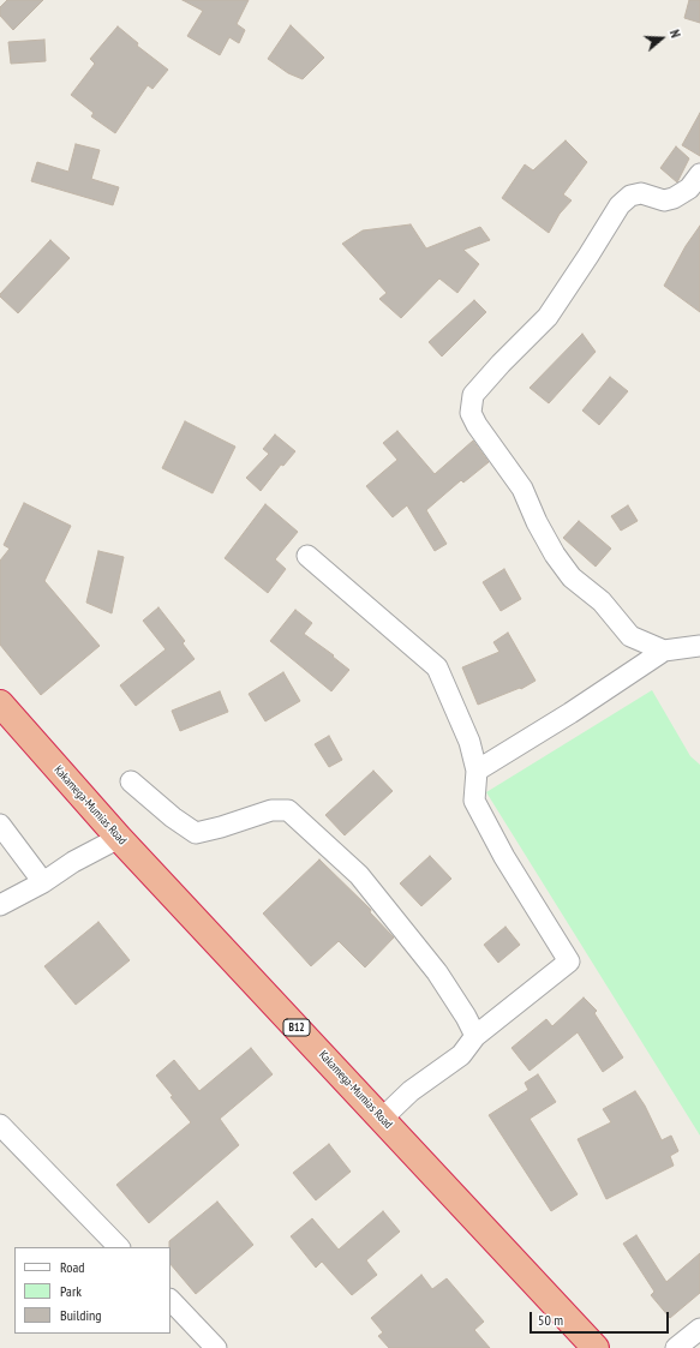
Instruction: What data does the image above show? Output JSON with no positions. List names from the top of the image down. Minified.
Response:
{"streets":{"highway":["Kakamega-Mumias Road","B12"]},"legend":["Road","Park","Building"],"scale_bar":"50 m","north":"right"}
